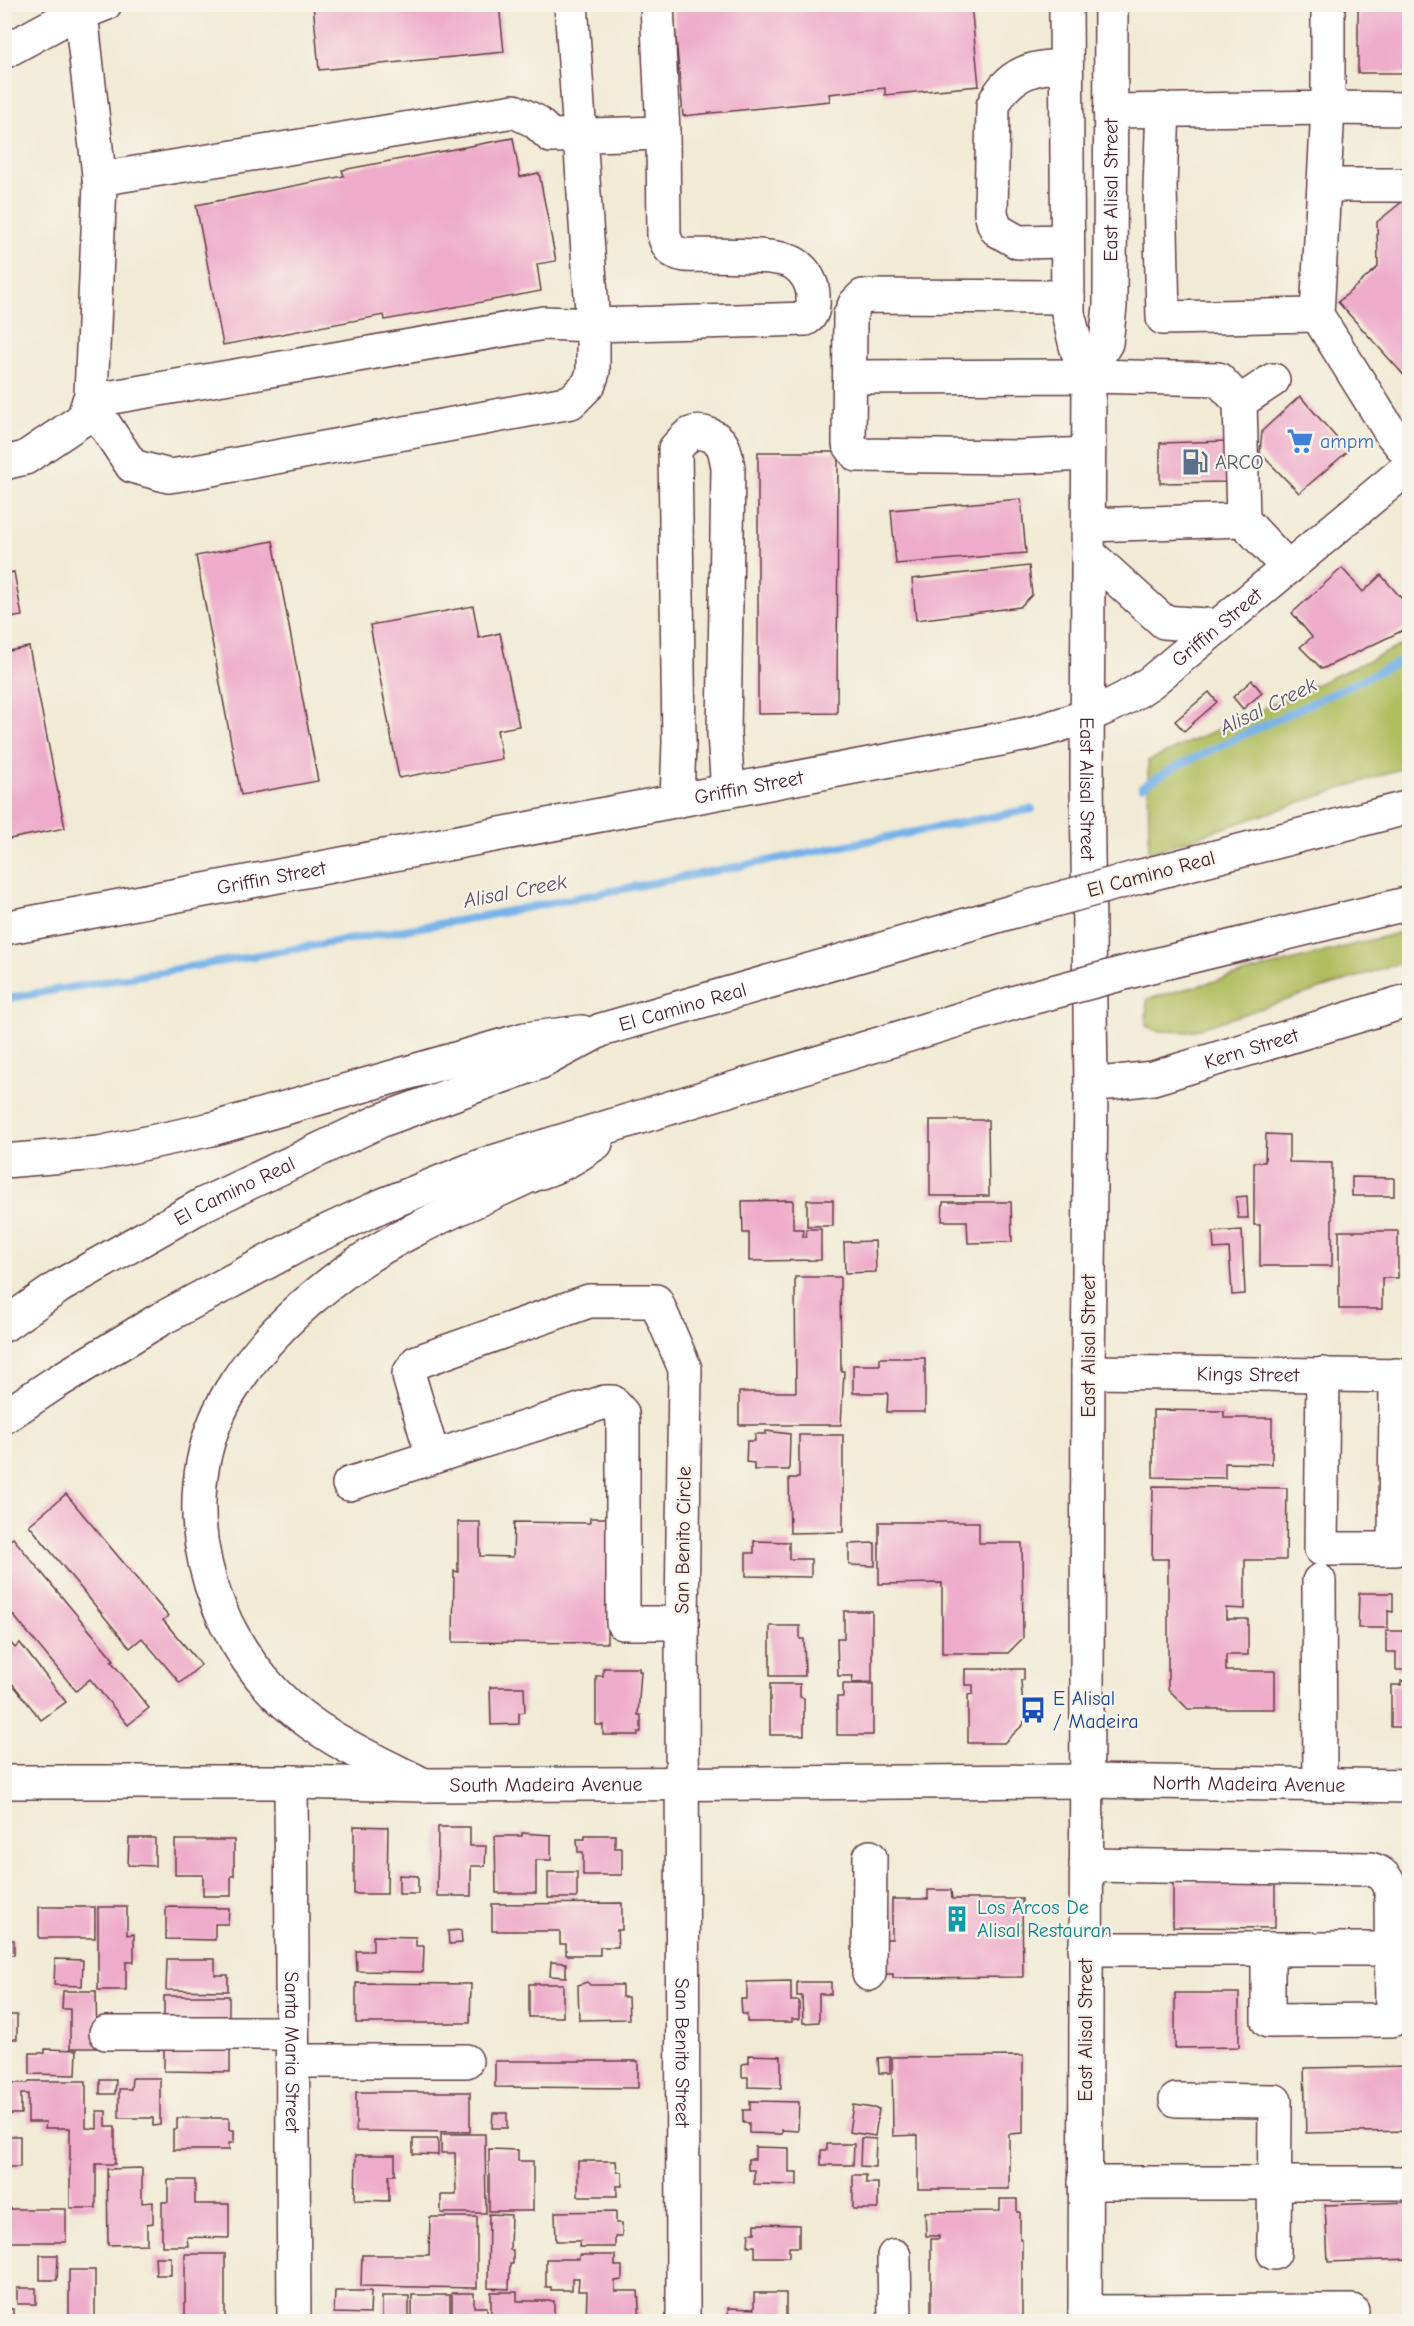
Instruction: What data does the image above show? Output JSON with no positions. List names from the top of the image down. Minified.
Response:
{"streets":{"main road":["East Alisal Street","Griffin Street","El Camino Real","Kern Street","Kings Street","San Benito Circle","North Madeira Avenue","South Madeira Avenue","Santa Maria Street","San Benito Street"]},"crossings":[["East Alisal Street","Griffin Street"],["East Alisal Street","Kern Street"],["East Alisal Street","Kings Street"],["East Alisal Street","North Madeira Avenue"],["East Alisal Street","South Madeira Avenue"],["San Benito Circle","South Madeira Avenue"],["San Benito Circle","San Benito Street"],["North Madeira Avenue","South Madeira Avenue"],["South Madeira Avenue","Santa Maria Street"],["South Madeira Avenue","San Benito Street"]],"water":["Alisal Creek"],"places":{"supermarket":["ampm"],"fuel station":["ARCO"],"bus stop":["E Alisal / Madeira"],"building":["Los Arcos De Alisal Restauran"]}}
